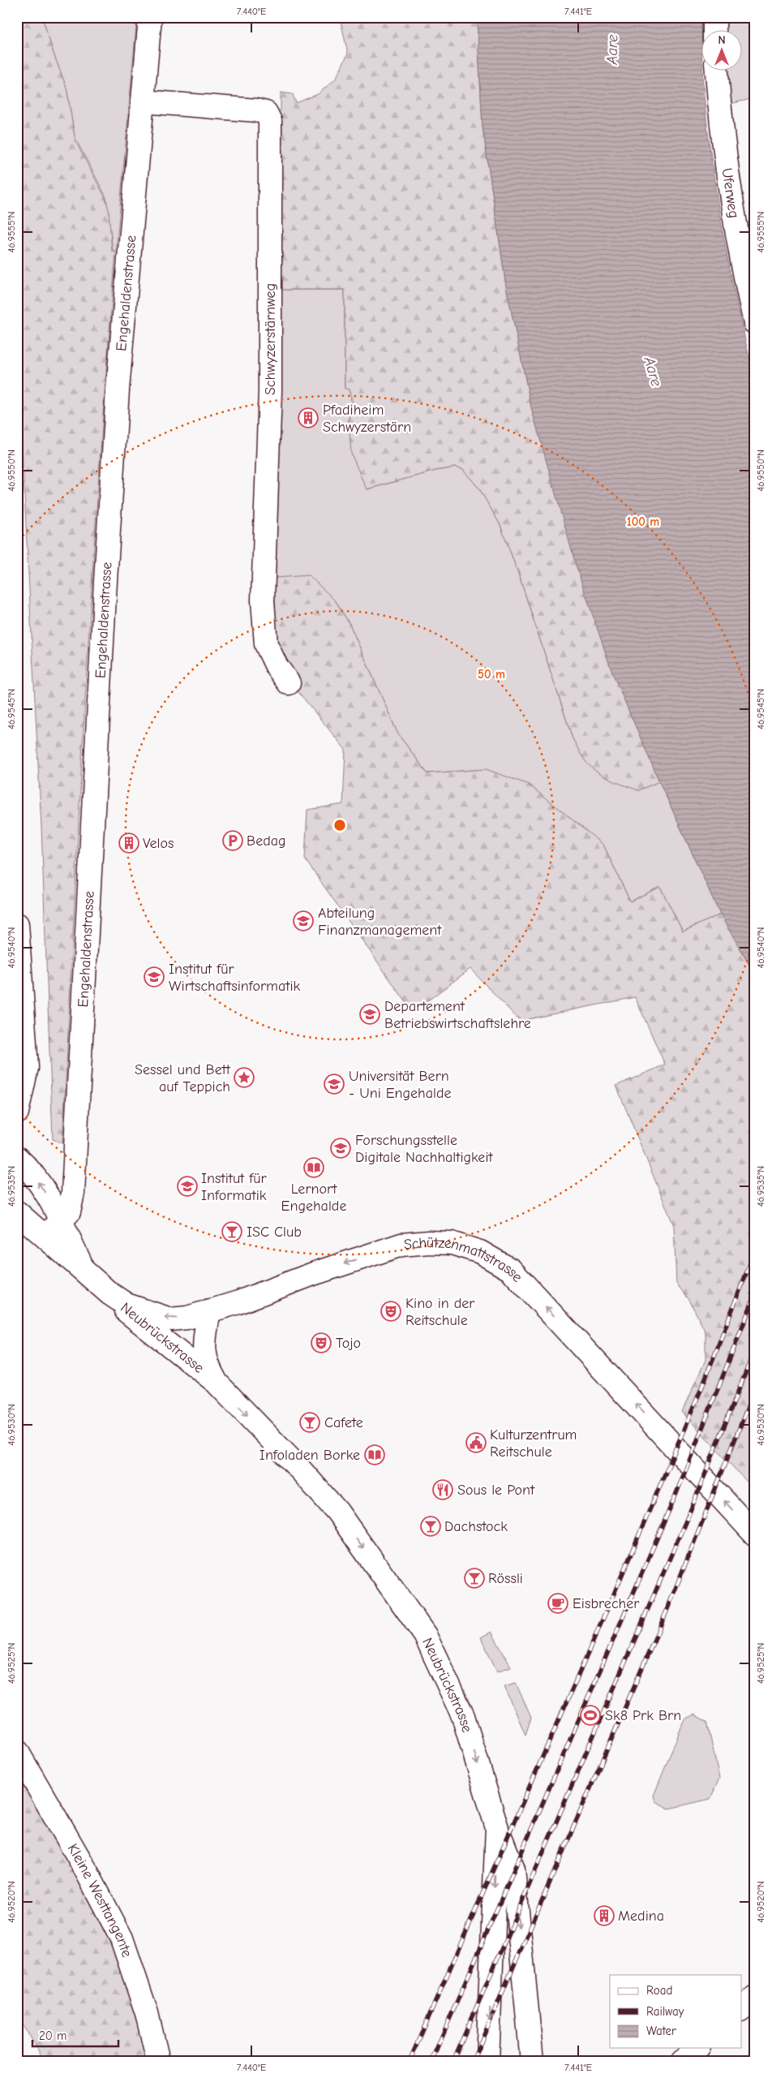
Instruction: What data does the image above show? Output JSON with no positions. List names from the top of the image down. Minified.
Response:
{"streets":{"main road":["Uferweg","Engehaldenstrasse","Schwyzerstärnweg","Schützenmattstrasse","Neubrückstrasse","Kleine Westtangente"]},"crossings":[["Engehaldenstrasse","Schwyzerstärnweg"],["Engehaldenstrasse","Schützenmattstrasse"],["Schützenmattstrasse","Neubrückstrasse"]],"one_way":["Schützenmattstrasse"],"water":["Aare"],"places":{"building":["Pfadiheim Schwyzerstärn","Velos","Medina"],"parking":["Bedag"],"school or university":["Abteilung Finanzmanagement","Institut für Wirtschaftsinformatik","Departement Betriebswirtschaftslehre","Universität Bern - Uni Engehalde","Forschungsstelle Digitale Nachhaltigkeit","Institut für Informatik"],"place":["Sessel und Bett auf Teppich"],"library":["Lernort Engehalde","Infoladen Borke"],"bar":["ISC Club","Cafete","Dachstock","Rössli"],"theatre":["Kino in der Reitschule","Tojo"],"public building":["Kulturzentrum Reitschule"],"restaurant":["Sous le Pont"],"cafe":["Eisbrecher"],"sports":["Sk8 Prk Brn"]},"legend":["Road","Railway","Water"],"scale_bar":"20 m","north":"top","coordinates":["7.440°E","7.441°E","46.9555°N","46.9550°N","46.9545°N","46.9540°N","46.9535°N","46.9530°N","46.9525°N","46.9520°N"],"rings":["100 m","50 m"]}
